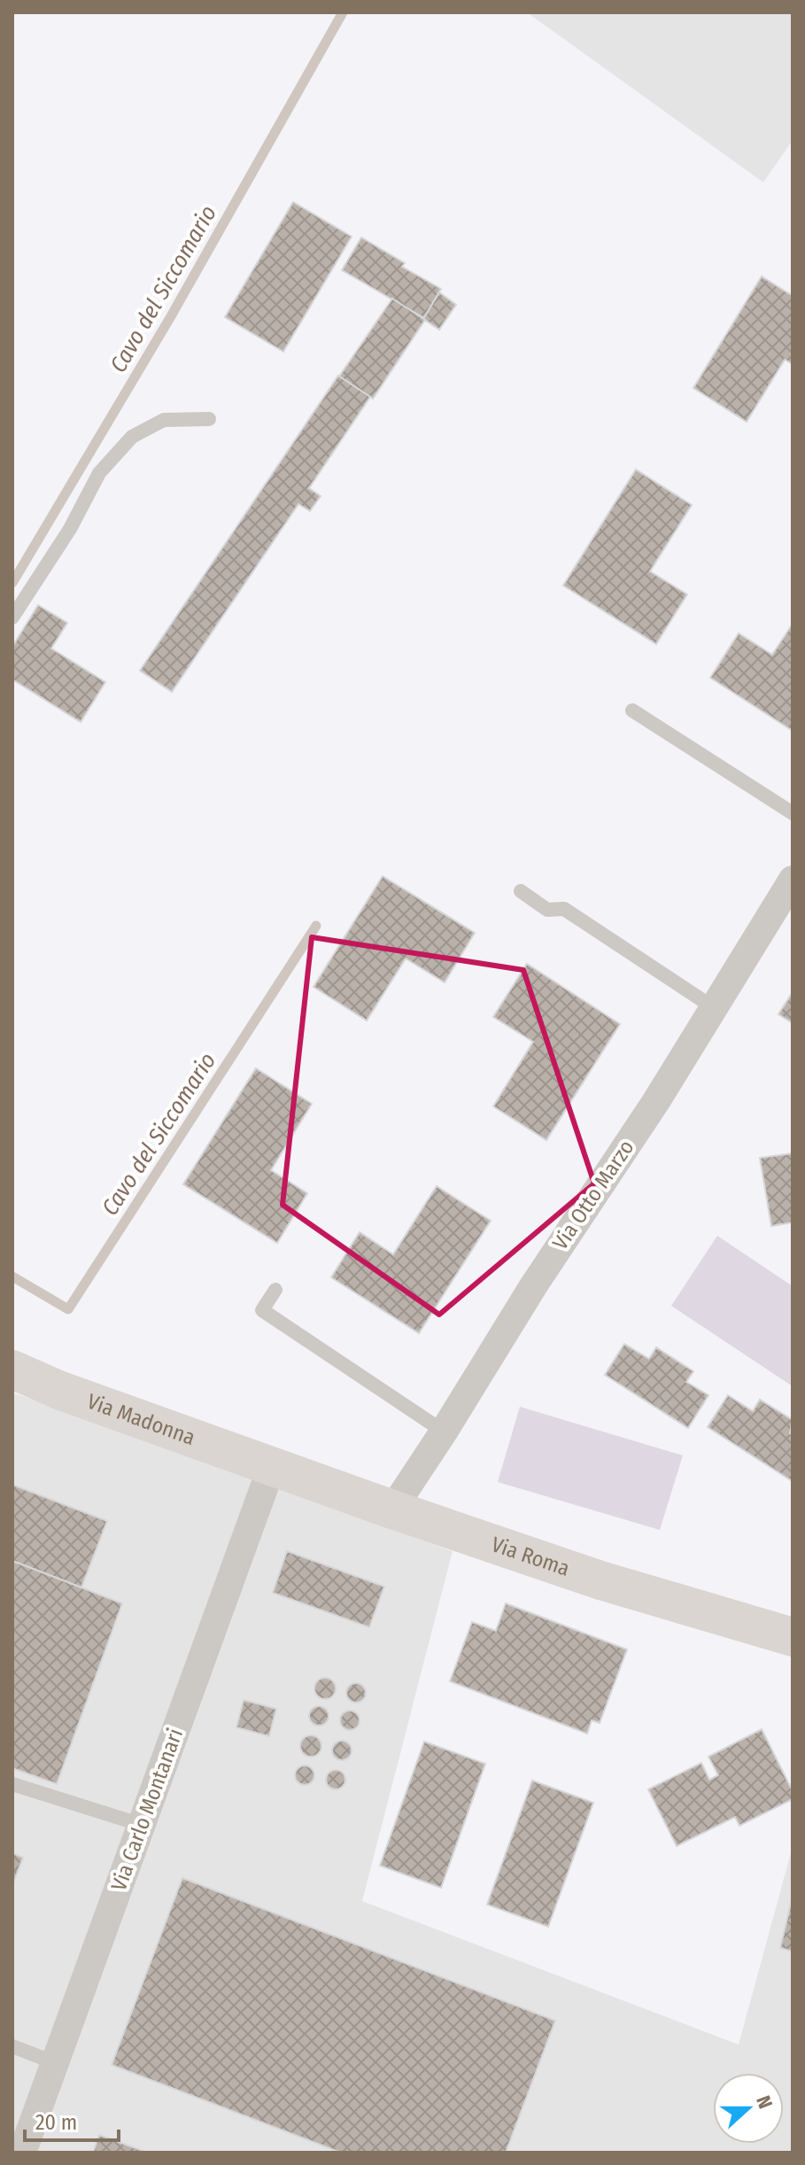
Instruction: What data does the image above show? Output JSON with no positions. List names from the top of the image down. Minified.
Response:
{"streets":{"street":["Via Otto Marzo","Via Madonna","Via Roma","Via Carlo Montanari"]},"crossings":[["Via Otto Marzo","Via Roma"],["Via Madonna","Via Roma"],["Via Madonna","Via Carlo Montanari"],["Via Roma","Via Carlo Montanari"]],"water":["Cavo del Siccomario"],"scale_bar":"20 m","north":"right"}
